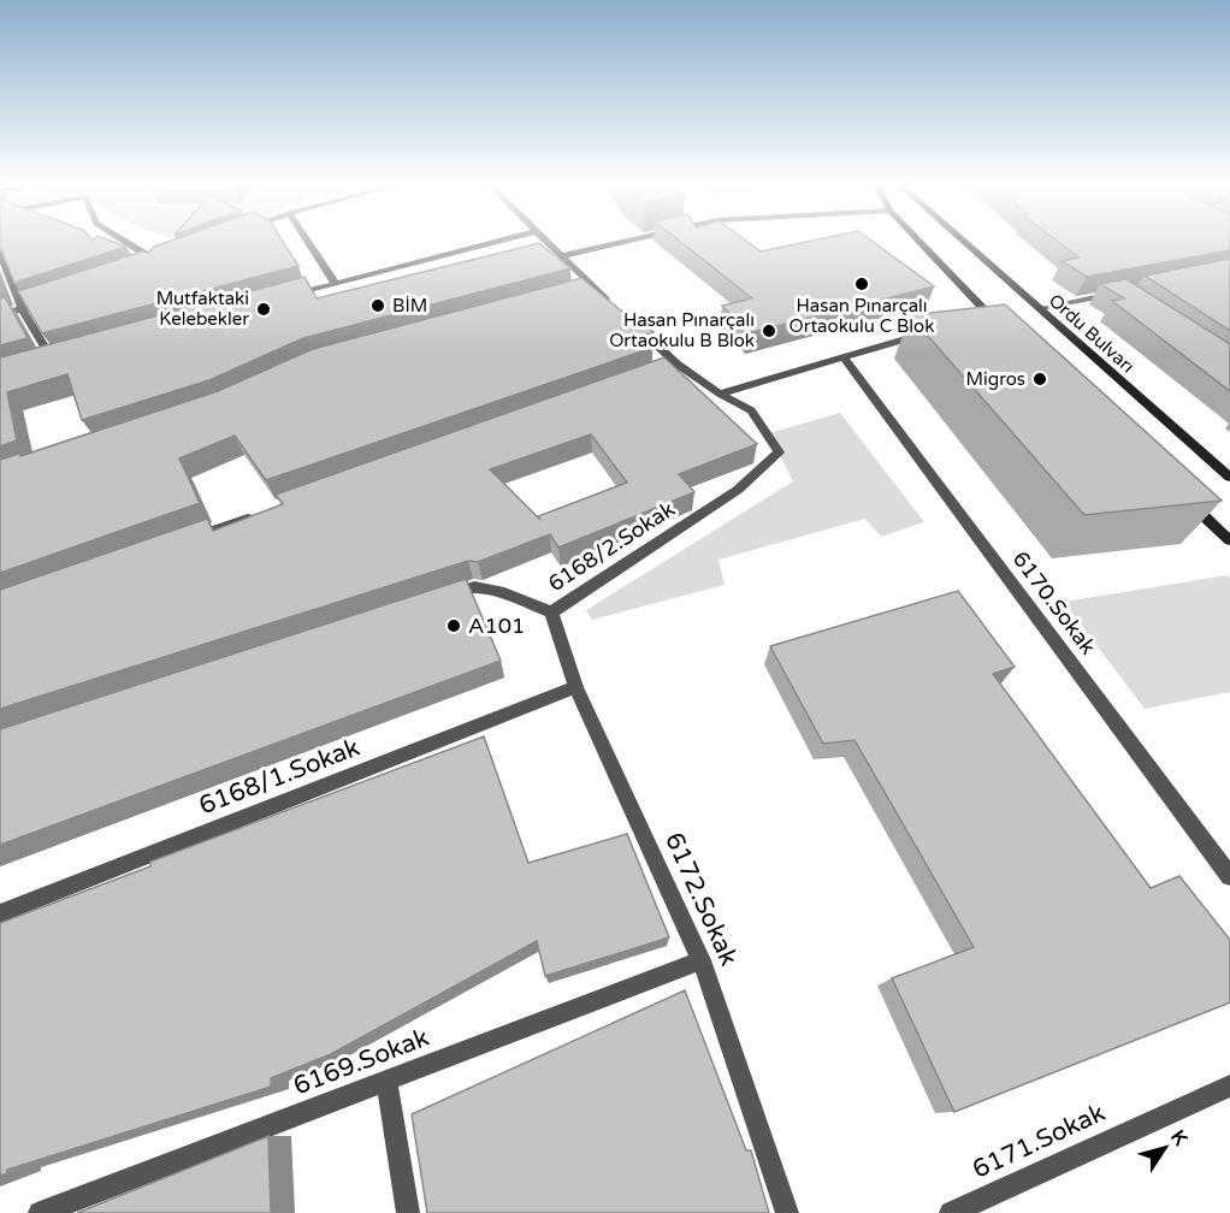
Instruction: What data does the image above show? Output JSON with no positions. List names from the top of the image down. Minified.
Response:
{"streets":{"main road":["Ordu Bulvarı"],"street":["6168/2.Sokak","6170.Sokak","6168/1.Sokak","6172.Sokak","6169.Sokak","6171.Sokak"]},"crossings":[["6168/2.Sokak","6172.Sokak"],["6168/1.Sokak","6172.Sokak"],["6172.Sokak","6169.Sokak"]],"places":["Hasan Pınarçalı Ortaokulu C Blok","BİM","Mutfaktaki Kelebekler","Hasan Pınarçalı Ortaokulu B Blok","Migros","A101"],"north":"top right"}
